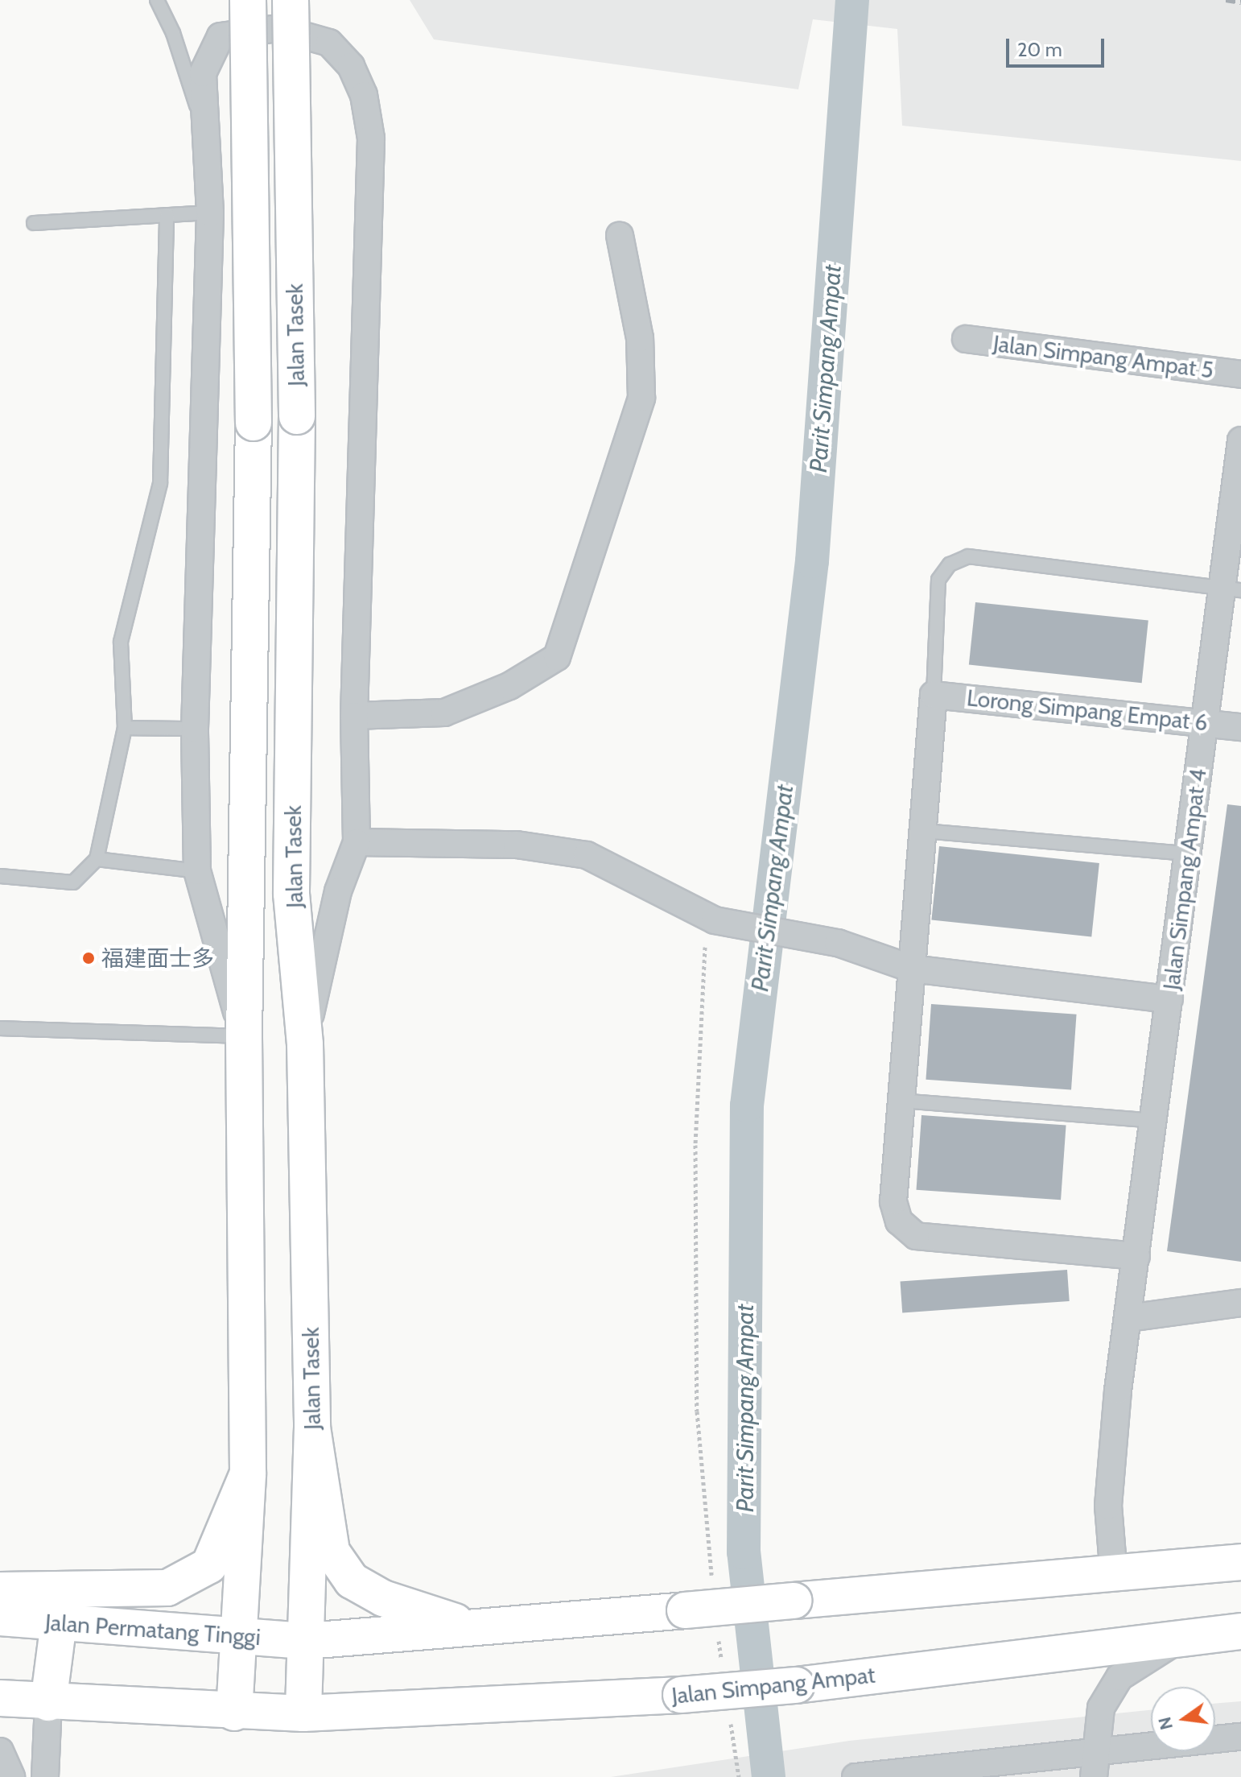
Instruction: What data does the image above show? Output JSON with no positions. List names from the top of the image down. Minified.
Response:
{"streets":{"main road":["Jalan Tasek","Jalan Permatang Tinggi","Jalan Simpang Ampat"],"street":["Jalan Simpang Ampat 5","Lorong Simpang Empat 6","Jalan Simpang Ampat 4"]},"crossings":[["Jalan Tasek","Jalan Permatang Tinggi"],["Jalan Tasek","Jalan Simpang Ampat"],["Lorong Simpang Empat 6","Jalan Simpang Ampat 4"]],"water":["Parit Simpang Ampat"],"places":["福建面士多"],"scale_bar":"20 m","north":"left"}
